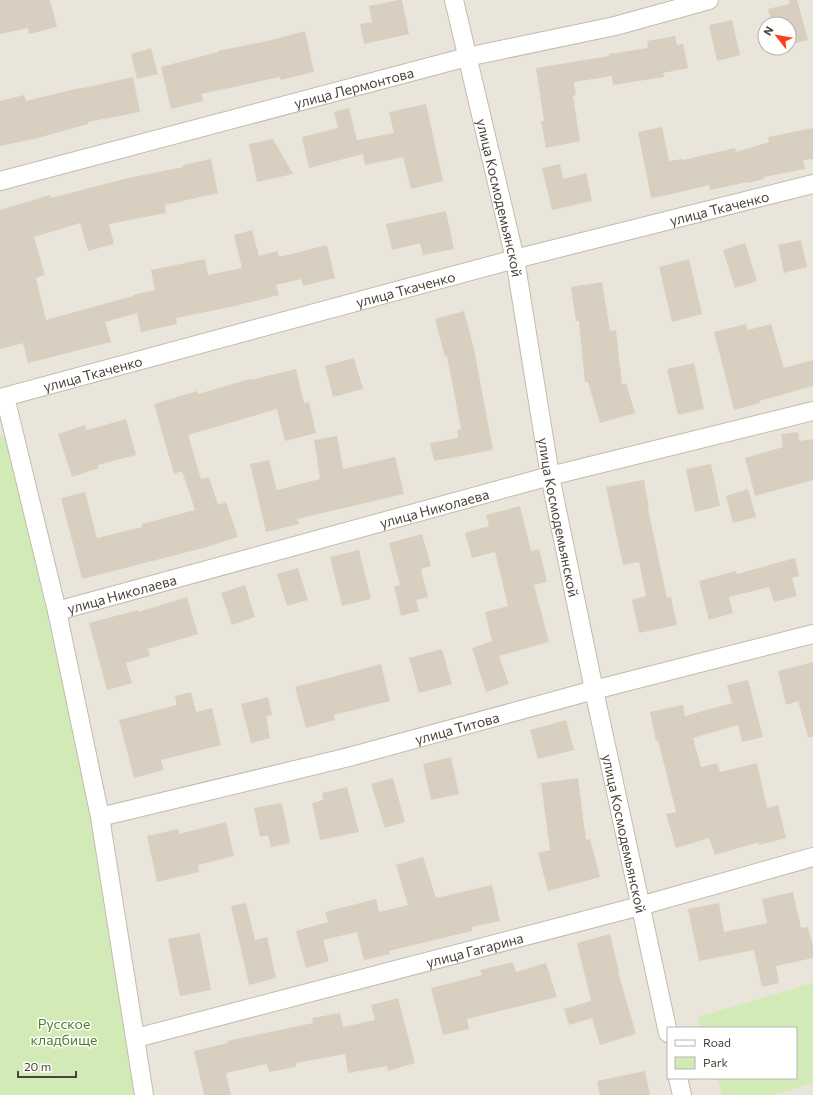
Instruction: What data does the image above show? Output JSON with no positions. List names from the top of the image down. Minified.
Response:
{"streets":{"street":["улица Лермонтова","улица Космодемьянской","улица Ткаченко","улица Николаева","улица Титова","улица Гагарина"]},"crossings":[["улица Лермонтова","улица Космодемьянской"],["улица Космодемьянской","улица Ткаченко"],["улица Космодемьянской","улица Николаева"],["улица Космодемьянской","улица Титова"],["улица Космодемьянской","улица Гагарина"]],"parks":["Русское кладбище"],"legend":["Road","Park"],"scale_bar":"20 m","north":"top left"}
